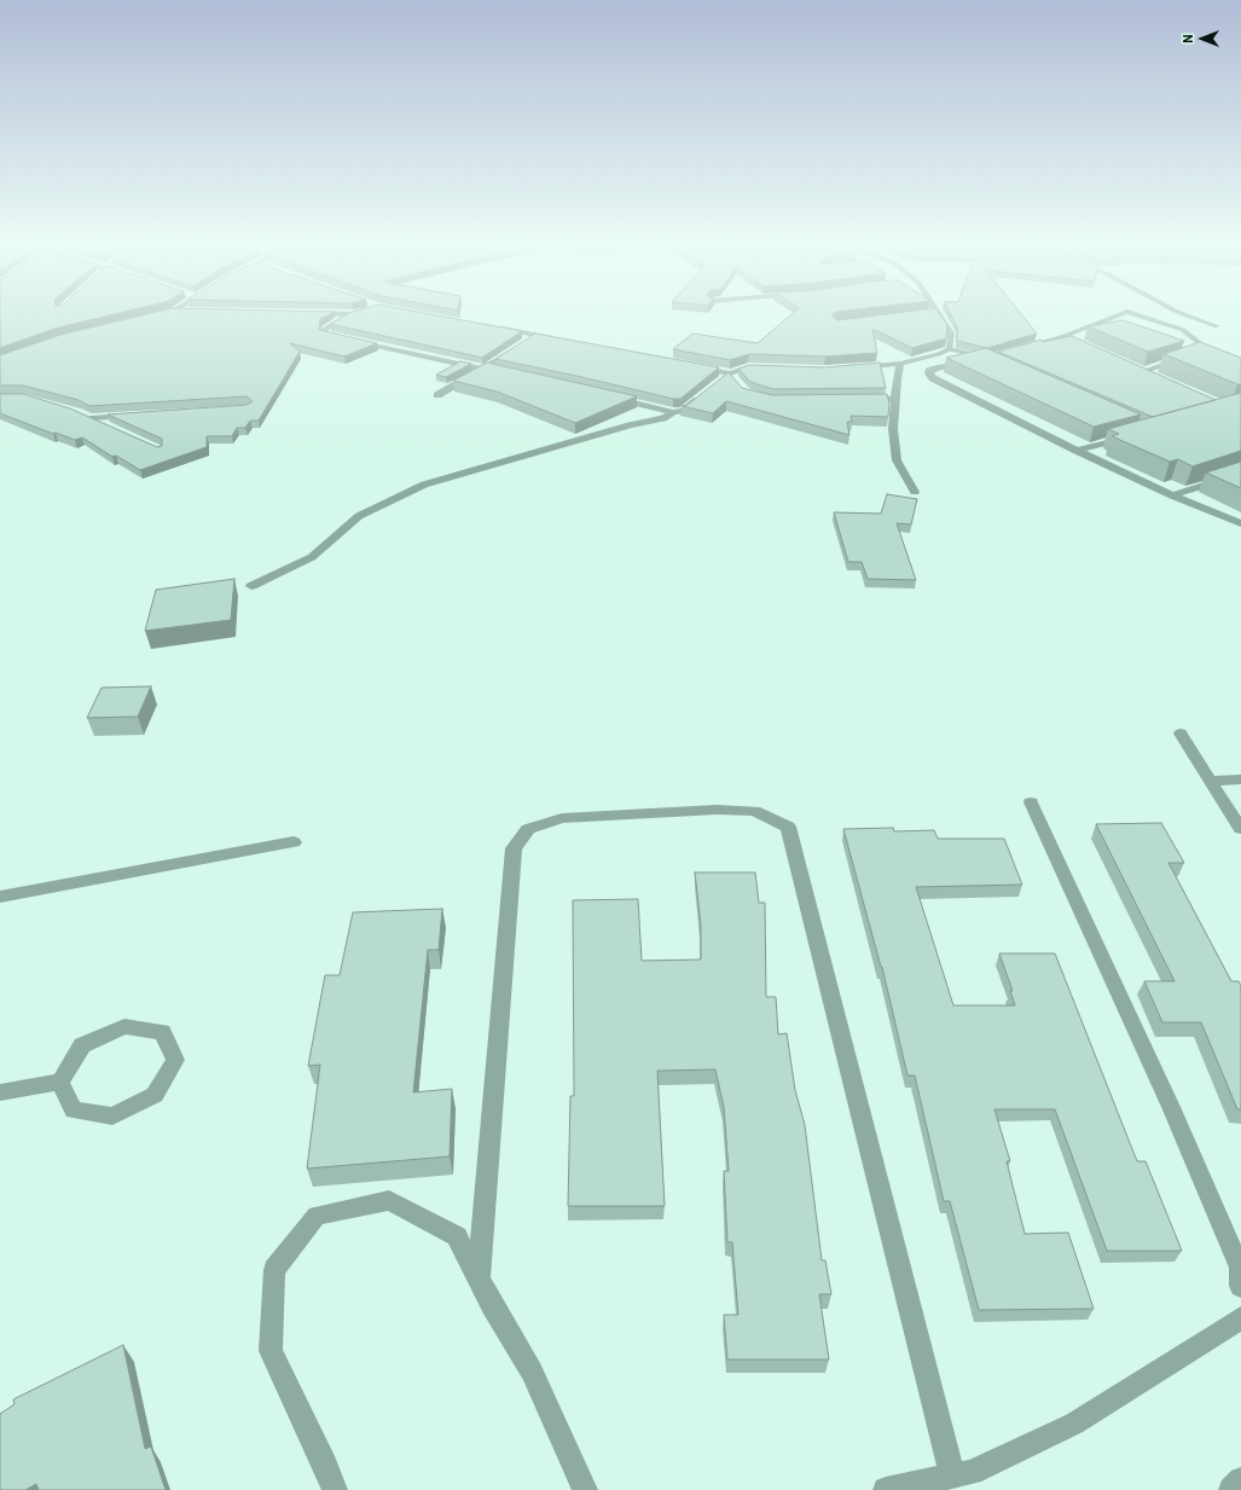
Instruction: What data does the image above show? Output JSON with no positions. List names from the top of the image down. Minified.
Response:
{"north":"left"}
